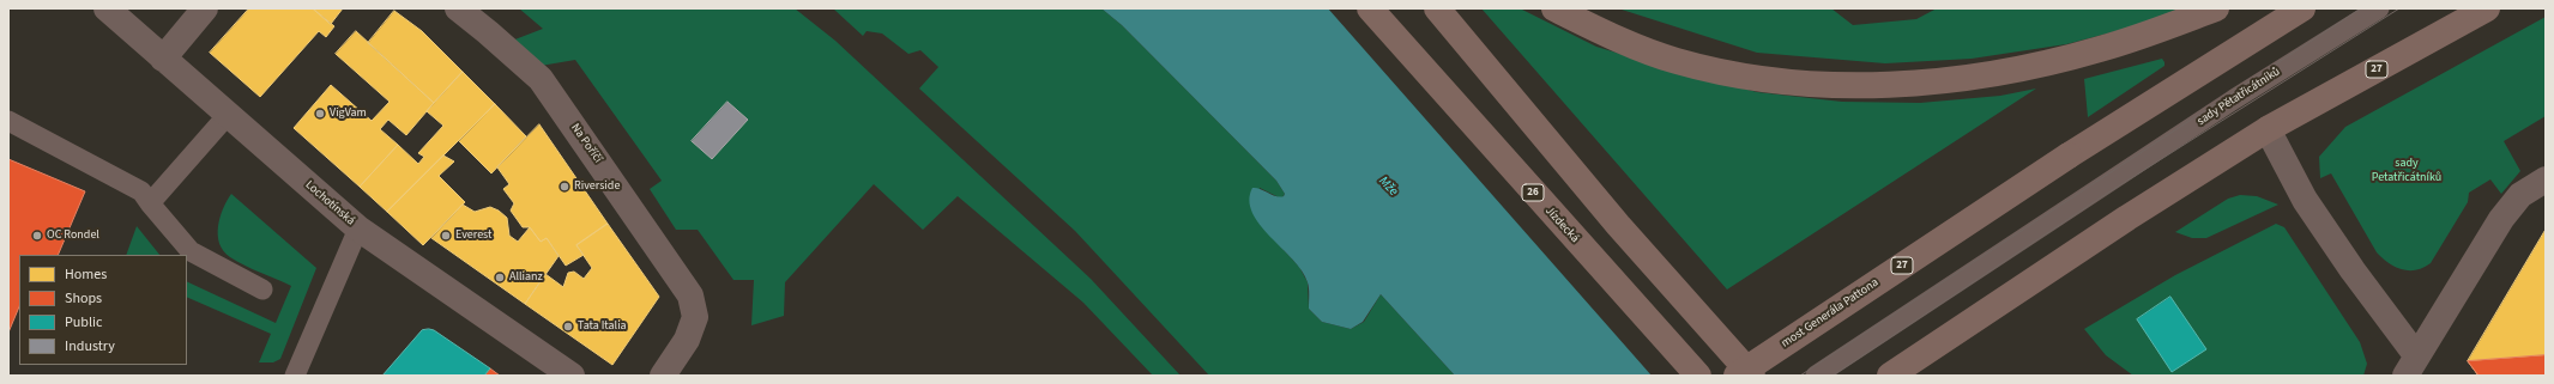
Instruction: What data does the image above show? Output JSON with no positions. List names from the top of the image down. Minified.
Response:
{"streets":{"main road":["27","26","Jízdecká","most Generála Pattona"],"street":["Na Poříčí","Lochotínská"],"lane":["sady Pětatřicátníků"]},"water":["Mže"],"parks":["sady Petatřicátníků"],"places":["VigVam","Riverside","OC Rondel","Everest","Allianz","Tata Italia"],"legend":["Homes","Shops","Public","Industry"]}
